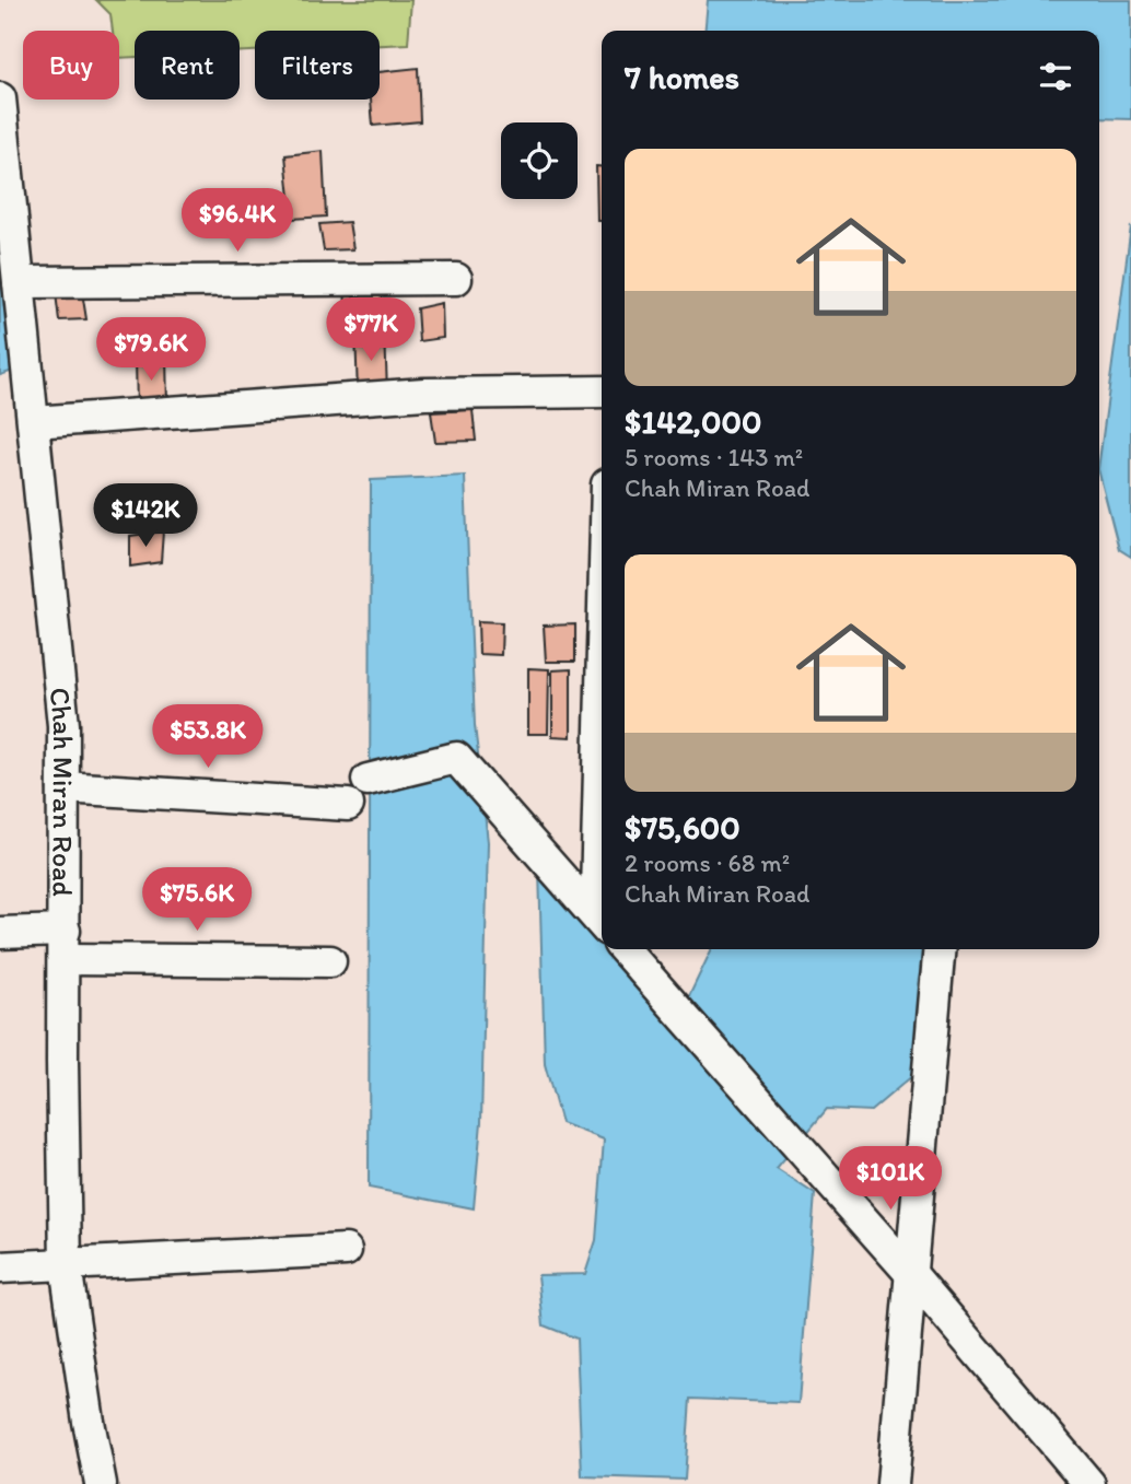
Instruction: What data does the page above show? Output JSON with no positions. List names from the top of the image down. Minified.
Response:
{"streets":{"street":["Chah Miran Road"]},"page":{"chip":["Buy","Rent","Filters"],"heading":"7 homes","list":[{"name":"$142,000","note":"5 rooms · 143 m² · Chah Miran Road"},{"name":"$75,600","note":"2 rooms · 68 m² · Chah Miran Road"}],"price":["$96.4K","$77K","$79.6K","$142K","$53.8K","$75.6K","$101K"]}}
